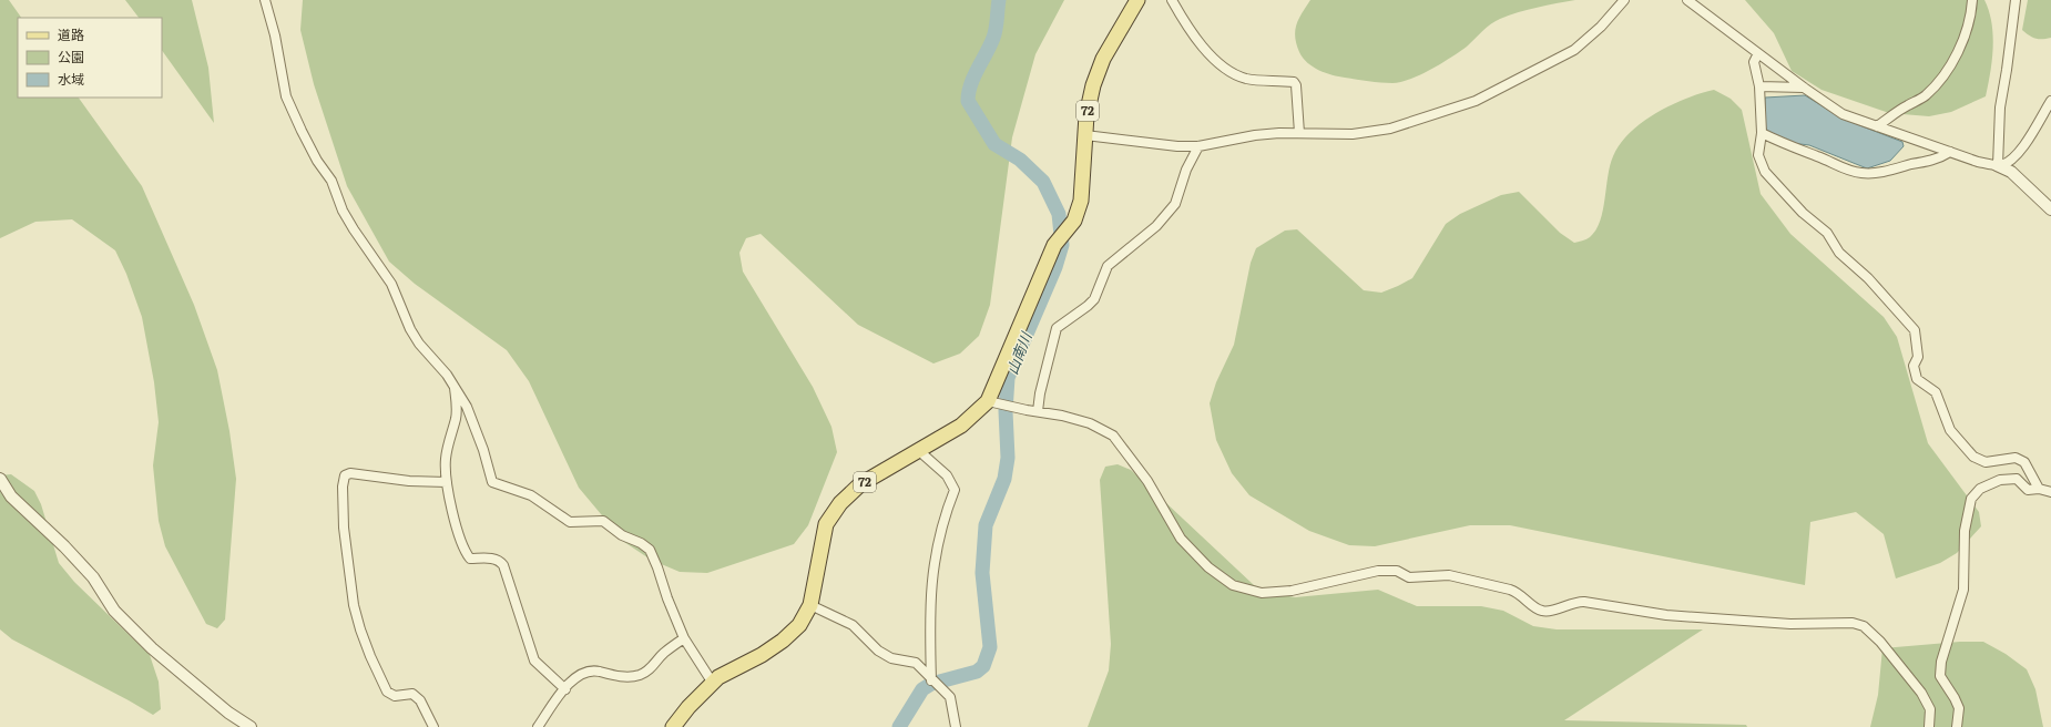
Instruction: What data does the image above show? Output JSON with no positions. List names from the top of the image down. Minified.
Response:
{"streets":{"main road":["72"]},"water":["山南川"],"legend":["道路","公園","水域"]}
